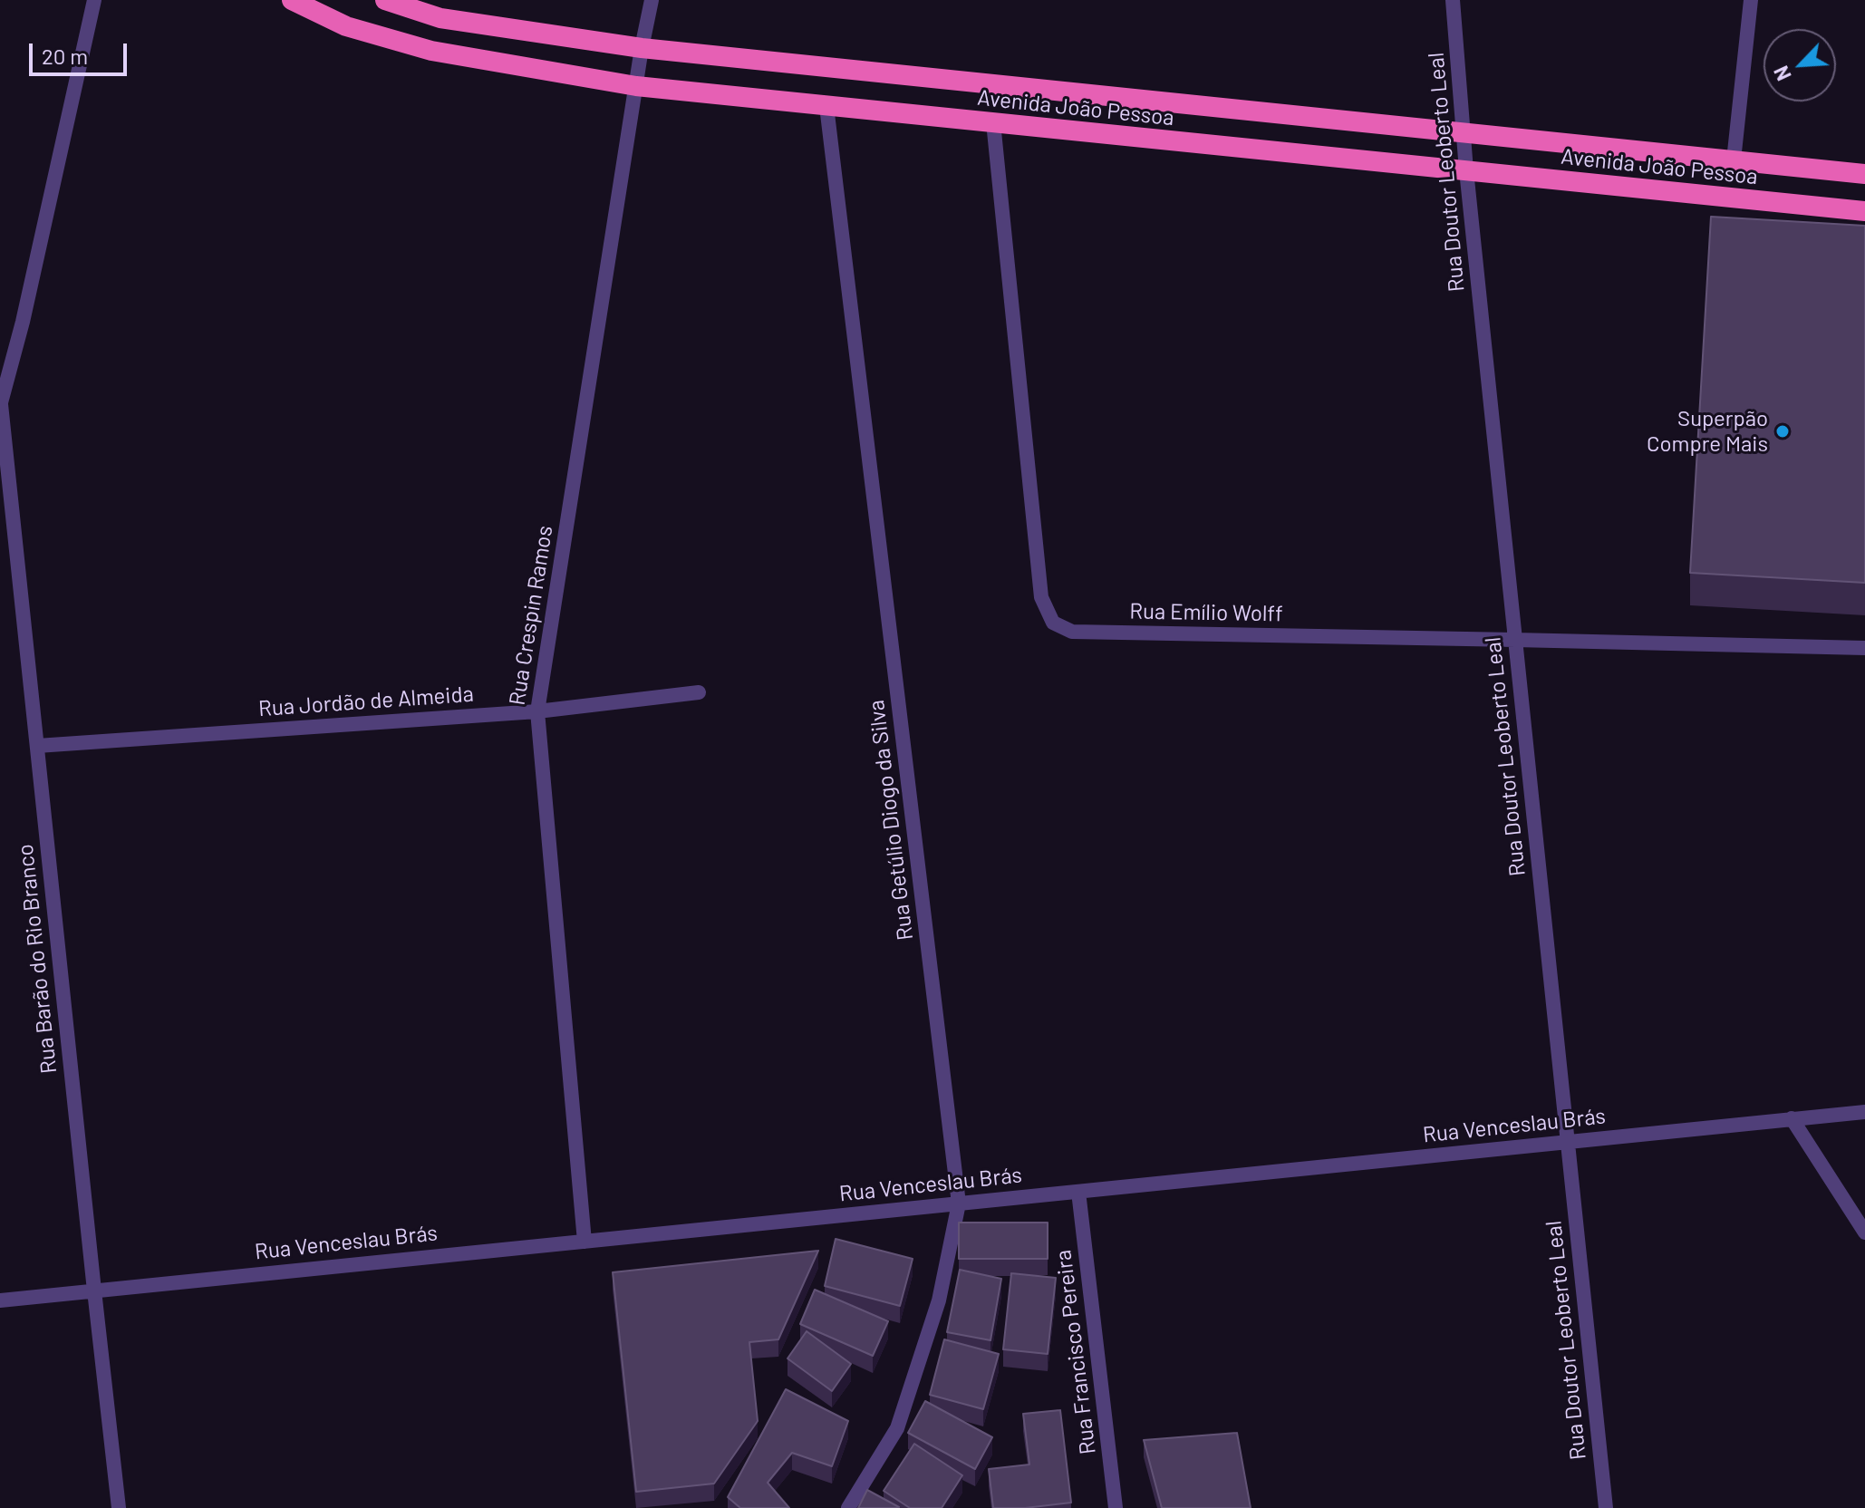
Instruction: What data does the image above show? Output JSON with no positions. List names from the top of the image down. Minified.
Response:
{"streets":{"highway":["Avenida João Pessoa"],"street":["Rua Doutor Leoberto Leal","Rua Emílio Wolff","Rua Crespin Ramos","Rua Jordão de Almeida","Rua Getúlio Diogo da Silva","Rua Barão do Rio Branco","Rua Venceslau Brás","Rua Francisco Pereira"]},"crossings":[["Avenida João Pessoa","Rua Doutor Leoberto Leal"],["Avenida João Pessoa","Rua Emílio Wolff"],["Avenida João Pessoa","Rua Crespin Ramos"],["Avenida João Pessoa","Rua Getúlio Diogo da Silva"],["Rua Doutor Leoberto Leal","Rua Emílio Wolff"],["Rua Doutor Leoberto Leal","Rua Venceslau Brás"],["Rua Crespin Ramos","Rua Jordão de Almeida"],["Rua Crespin Ramos","Rua Venceslau Brás"],["Rua Jordão de Almeida","Rua Barão do Rio Branco"],["Rua Getúlio Diogo da Silva","Rua Venceslau Brás"],["Rua Barão do Rio Branco","Rua Venceslau Brás"],["Rua Venceslau Brás","Rua Francisco Pereira"]],"places":["Superpão Compre Mais"],"scale_bar":"20 m","north":"bottom left"}
